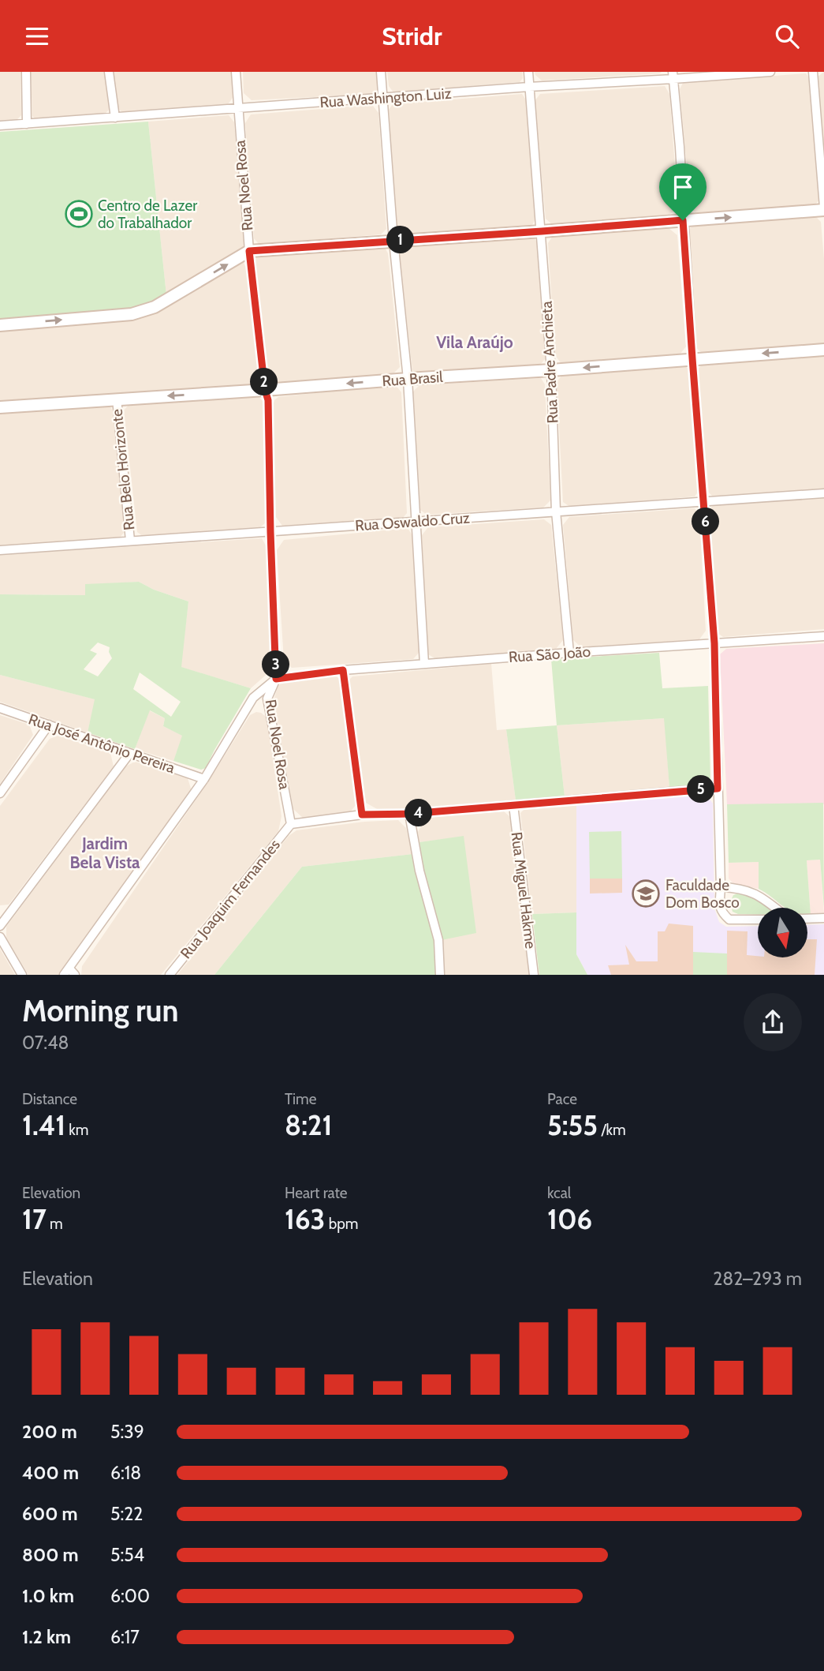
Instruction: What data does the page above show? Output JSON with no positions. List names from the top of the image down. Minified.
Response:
{"streets":{"street":["Rua Washington Luiz","Rua Noel Rosa","Rua Padre Anchieta","Rua Brasil","Rua Belo Horizonte","Rua Oswaldo Cruz","Rua São João","Rua José Antônio Pereira","Rua Miguel Hakme","Rua Joaquim Fernandes"]},"crossings":[["Rua Washington Luiz","Rua Noel Rosa"],["Rua Washington Luiz","Rua Padre Anchieta"],["Rua Noel Rosa","Rua Brasil"],["Rua Noel Rosa","Rua Oswaldo Cruz"],["Rua Noel Rosa","Rua São João"],["Rua Noel Rosa","Rua Joaquim Fernandes"],["Rua Padre Anchieta","Rua Brasil"],["Rua Padre Anchieta","Rua Oswaldo Cruz"],["Rua Padre Anchieta","Rua São João"],["Rua Brasil","Rua Belo Horizonte"],["Rua Belo Horizonte","Rua Oswaldo Cruz"]],"one_way":["Rua Brasil"],"districts":["Vila Araújo","Jardim Bela Vista"],"places":{"sports":["Centro de Lazer do Trabalhador"],"school or university":["Faculdade Dom Bosco"]},"north":"bottom","page":{"header":"Stridr","pins":["1","2","6","3","5","4"],"heading":["Morning run","07:48"],"stats":[["Distance","1.41 km"],["Time","8:21"],["Pace","5:55 /km"],["Elevation","17 m"],["Heart rate","163 bpm"],["kcal","106"]],"chart":["Elevation","282–293 m"],"list":[{"name":"200 m","note":"5:39"},{"name":"400 m","note":"6:18"},{"name":"600 m","note":"5:22"},{"name":"800 m","note":"5:54"},{"name":"1.0 km","note":"6:00"},{"name":"1.2 km","note":"6:17"}]}}
